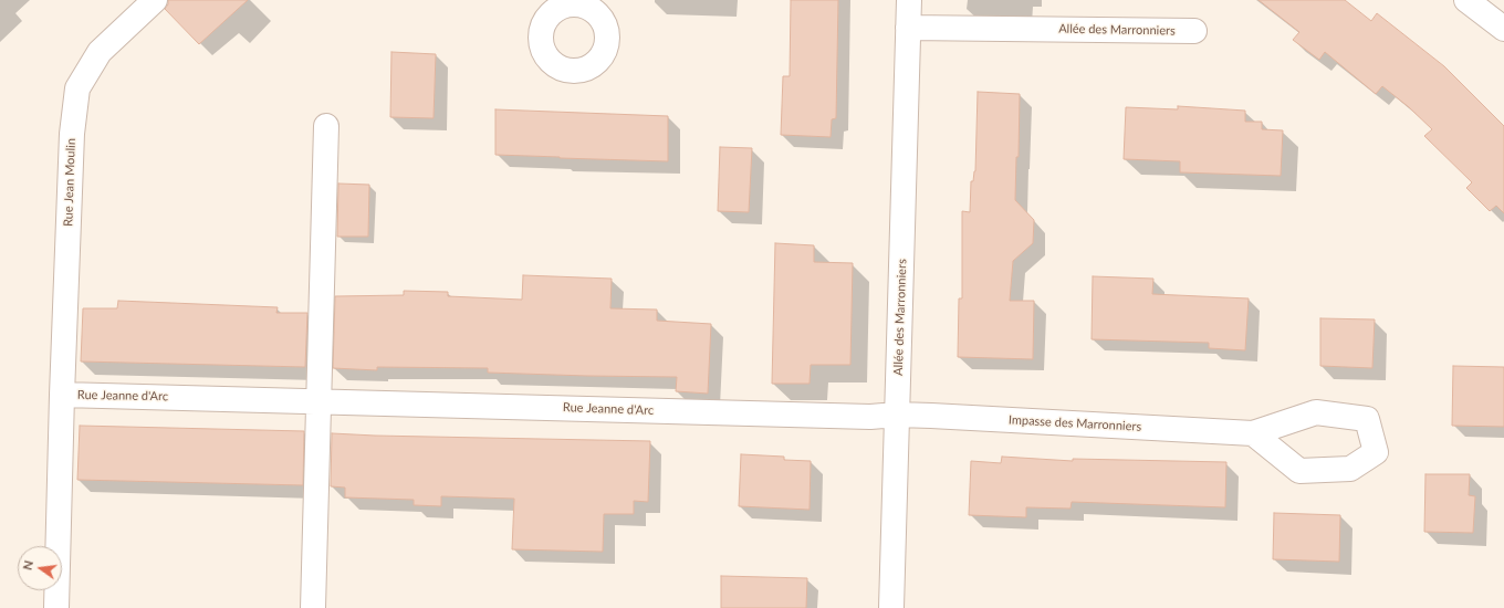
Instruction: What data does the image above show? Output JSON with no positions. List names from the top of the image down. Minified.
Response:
{"streets":{"street":["Allée des Marronniers","Rue Jean Moulin","Rue Jeanne d'Arc","Impasse des Marronniers"]},"crossings":[["Allée des Marronniers","Rue Jeanne d'Arc"],["Allée des Marronniers","Impasse des Marronniers"],["Rue Jean Moulin","Rue Jeanne d'Arc"],["Rue Jeanne d'Arc","Impasse des Marronniers"]],"north":"left"}
